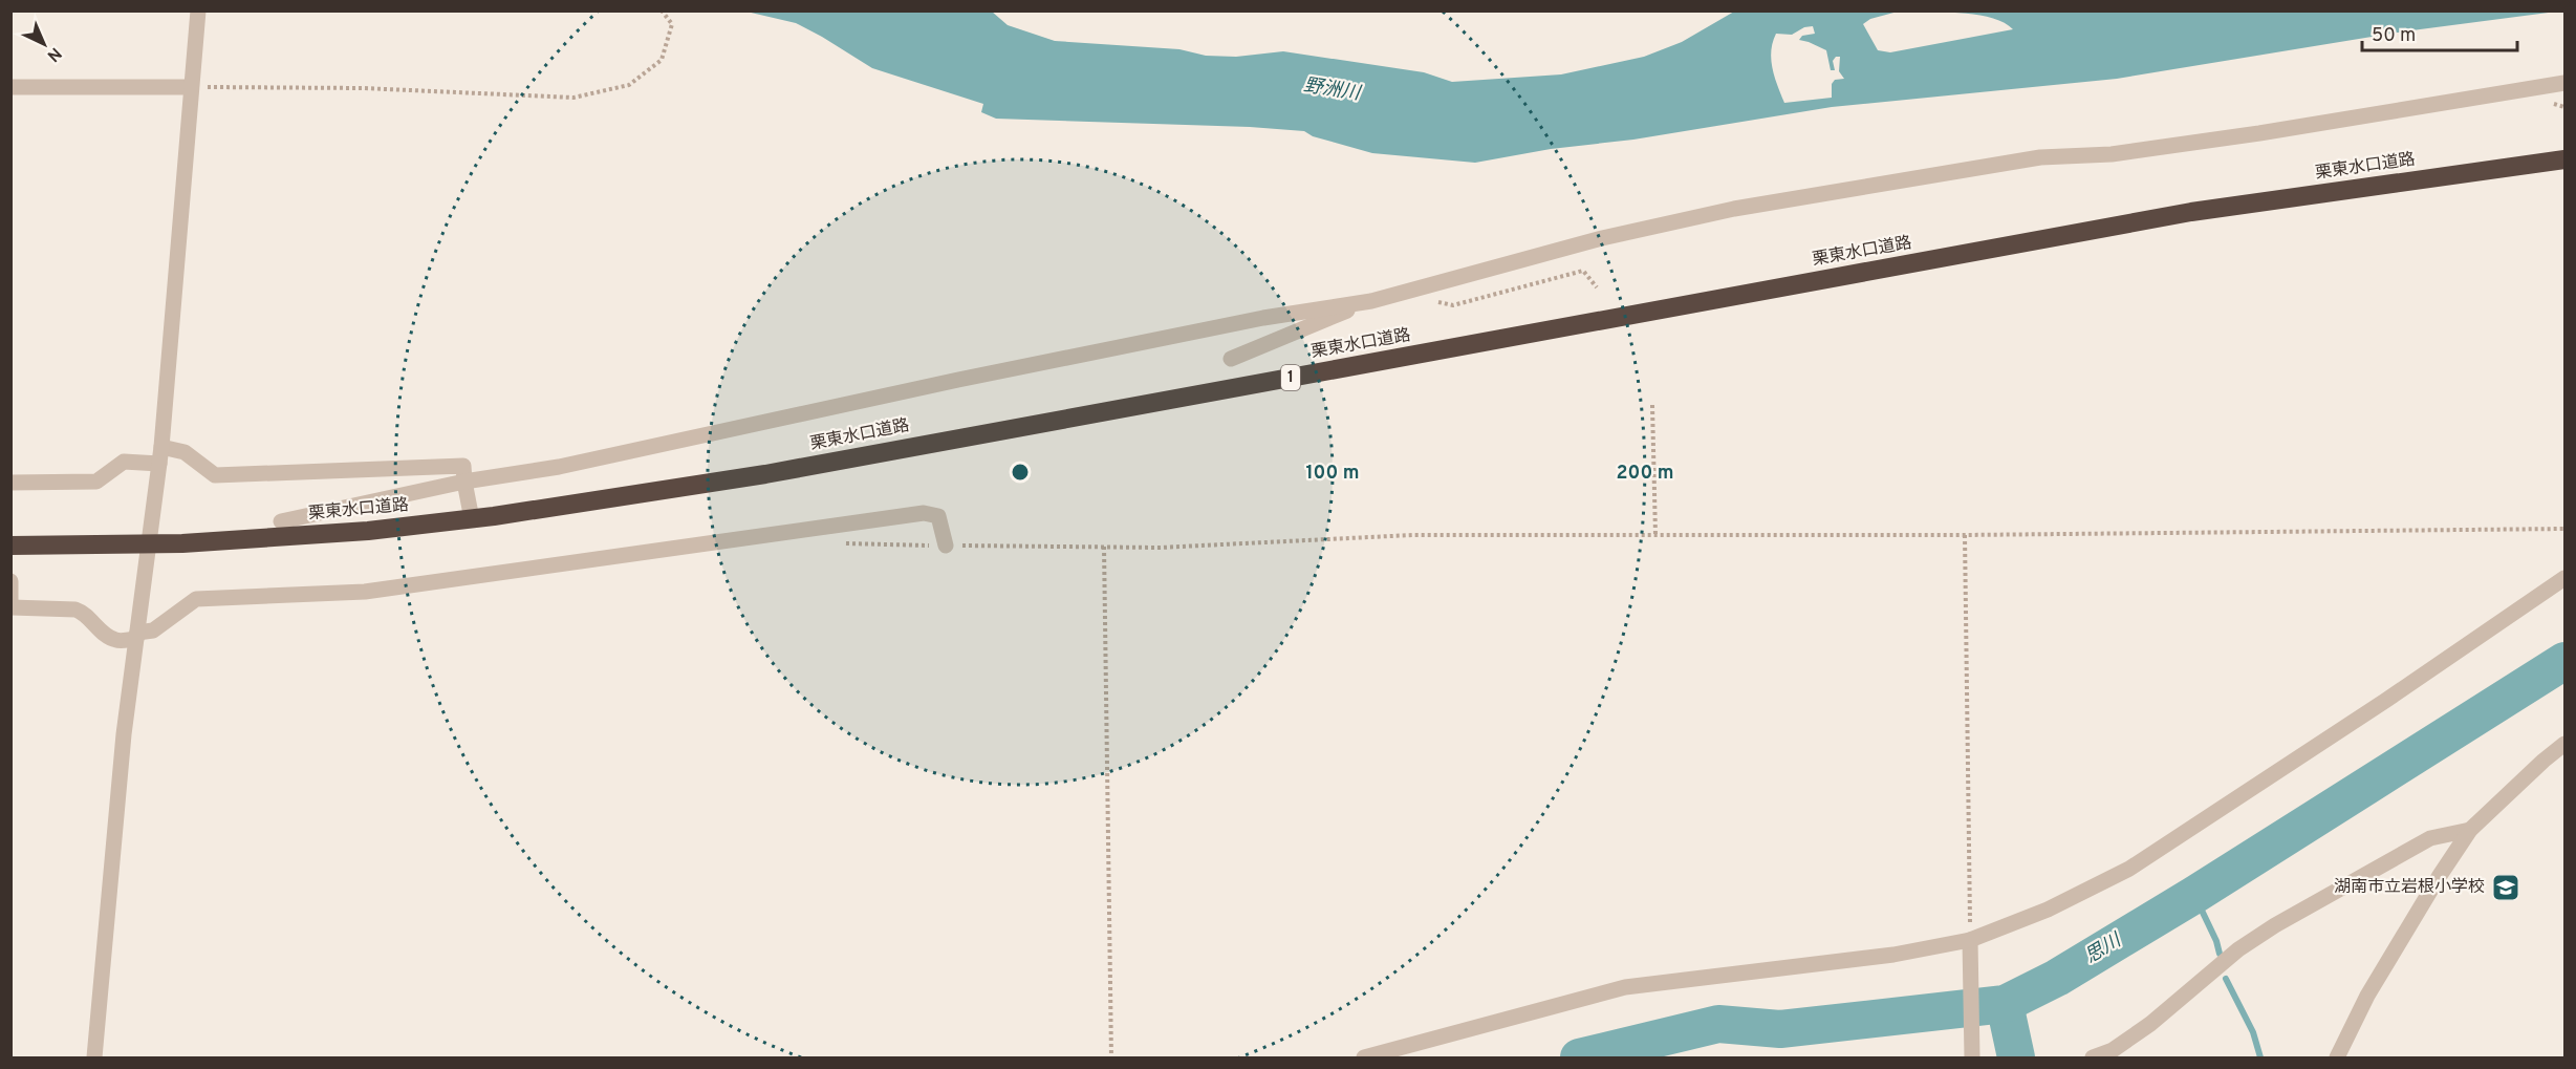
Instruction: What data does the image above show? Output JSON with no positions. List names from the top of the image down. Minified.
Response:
{"streets":{"highway":["栗東水口道路","1"]},"water":["野洲川","思川"],"places":{"school or university":["湖南市立岩根小学校"]},"scale_bar":"50 m","north":"bottom right","rings":["100 m","200 m"]}
